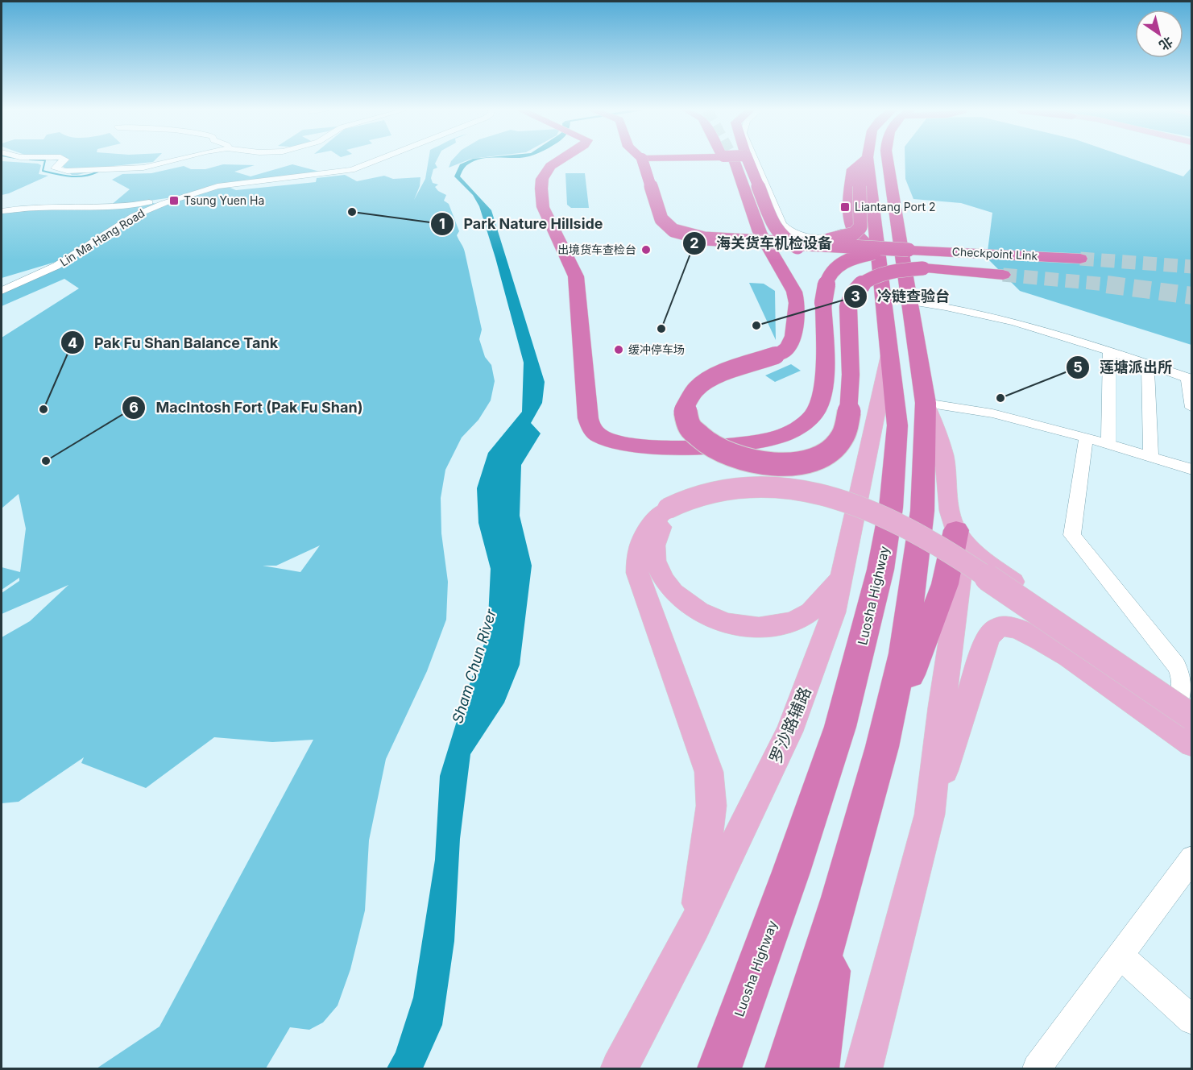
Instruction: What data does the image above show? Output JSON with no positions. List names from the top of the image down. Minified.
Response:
{"streets":{"highway":["Checkpoint Link","Luosha Highway"],"main road":["罗沙路辅路"],"street":["Lin Ma Hang Road"]},"crossings":[["Luosha Highway","罗沙路辅路"]],"water":["Sham Chun River"],"places":{"transit":["Tsung Yuen Ha","Liantang Port 2"],"other":["Park Nature Hillside","出境货车查检台","冷链查验台","海关货车机检设备","缓冲停车场","莲塘派出所","Pak Fu Shan Balance Tank","MacIntosh Fort (Pak Fu Shan)"]},"north":"bottom right"}
